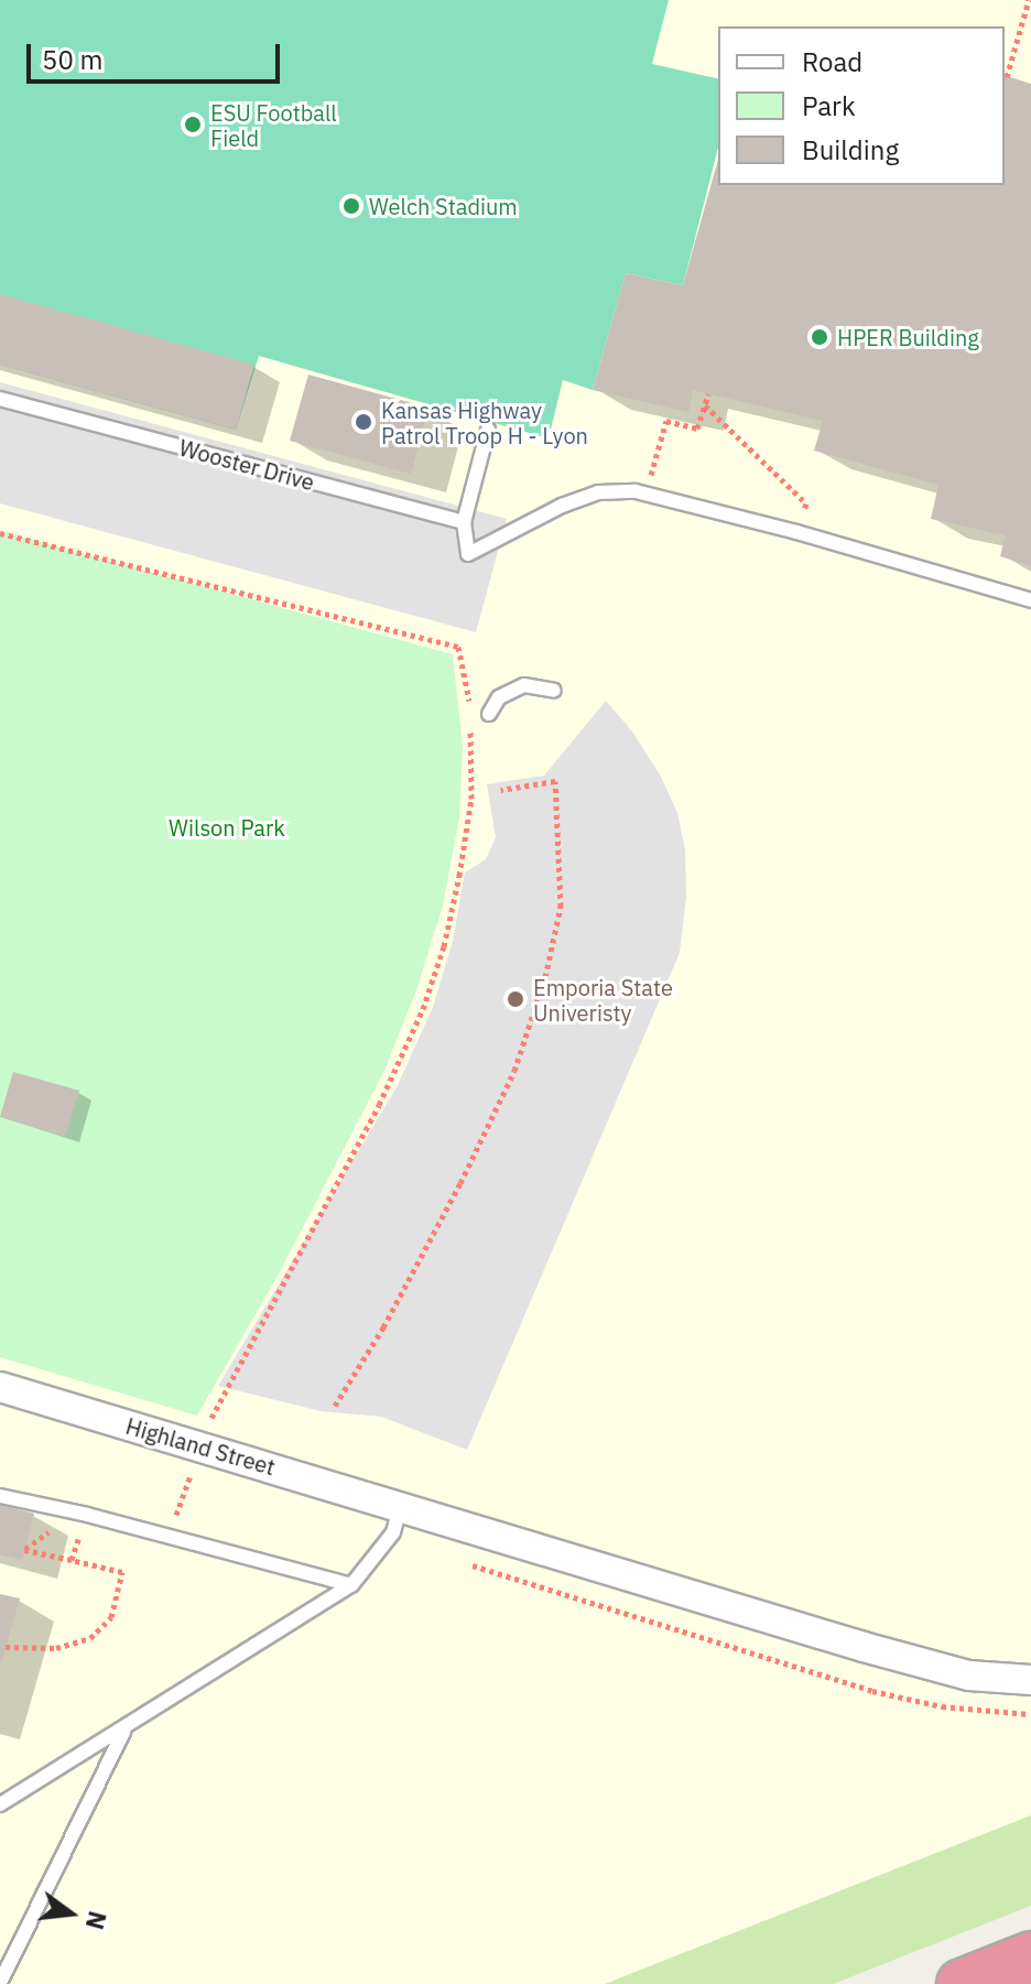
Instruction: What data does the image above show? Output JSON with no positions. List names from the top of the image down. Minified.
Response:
{"streets":{"street":["Highland Street"],"lane":["Wooster Drive"]},"parks":["Wilson Park"],"places":["ESU Football Field","Welch Stadium","HPER Building","Kansas Highway Patrol Troop H - Lyon","Emporia State Univeristy"],"legend":["Road","Park","Building"],"scale_bar":"50 m","north":"right"}
